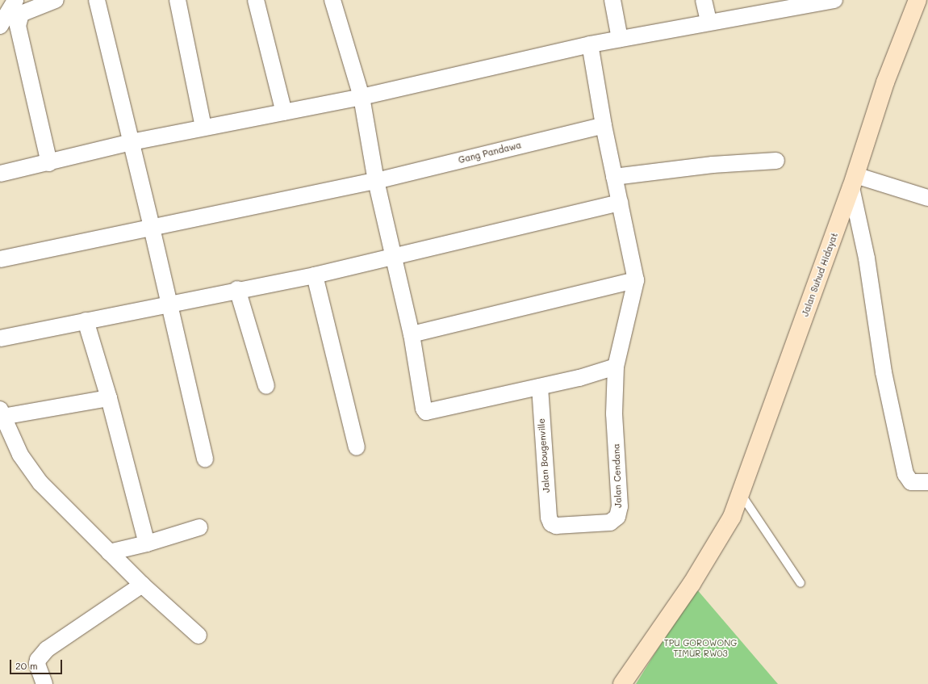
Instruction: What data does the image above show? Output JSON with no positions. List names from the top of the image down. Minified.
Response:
{"streets":{"street":["Gang Pandawa","Jalan Suhud Hidayat","Jalan Bougenville","Jalan Cendana"]},"crossings":[["Jalan Bougenville","Jalan Cendana"]],"parks":["TPU GOROWONG TIMUR RW03"],"scale_bar":"20 m"}
